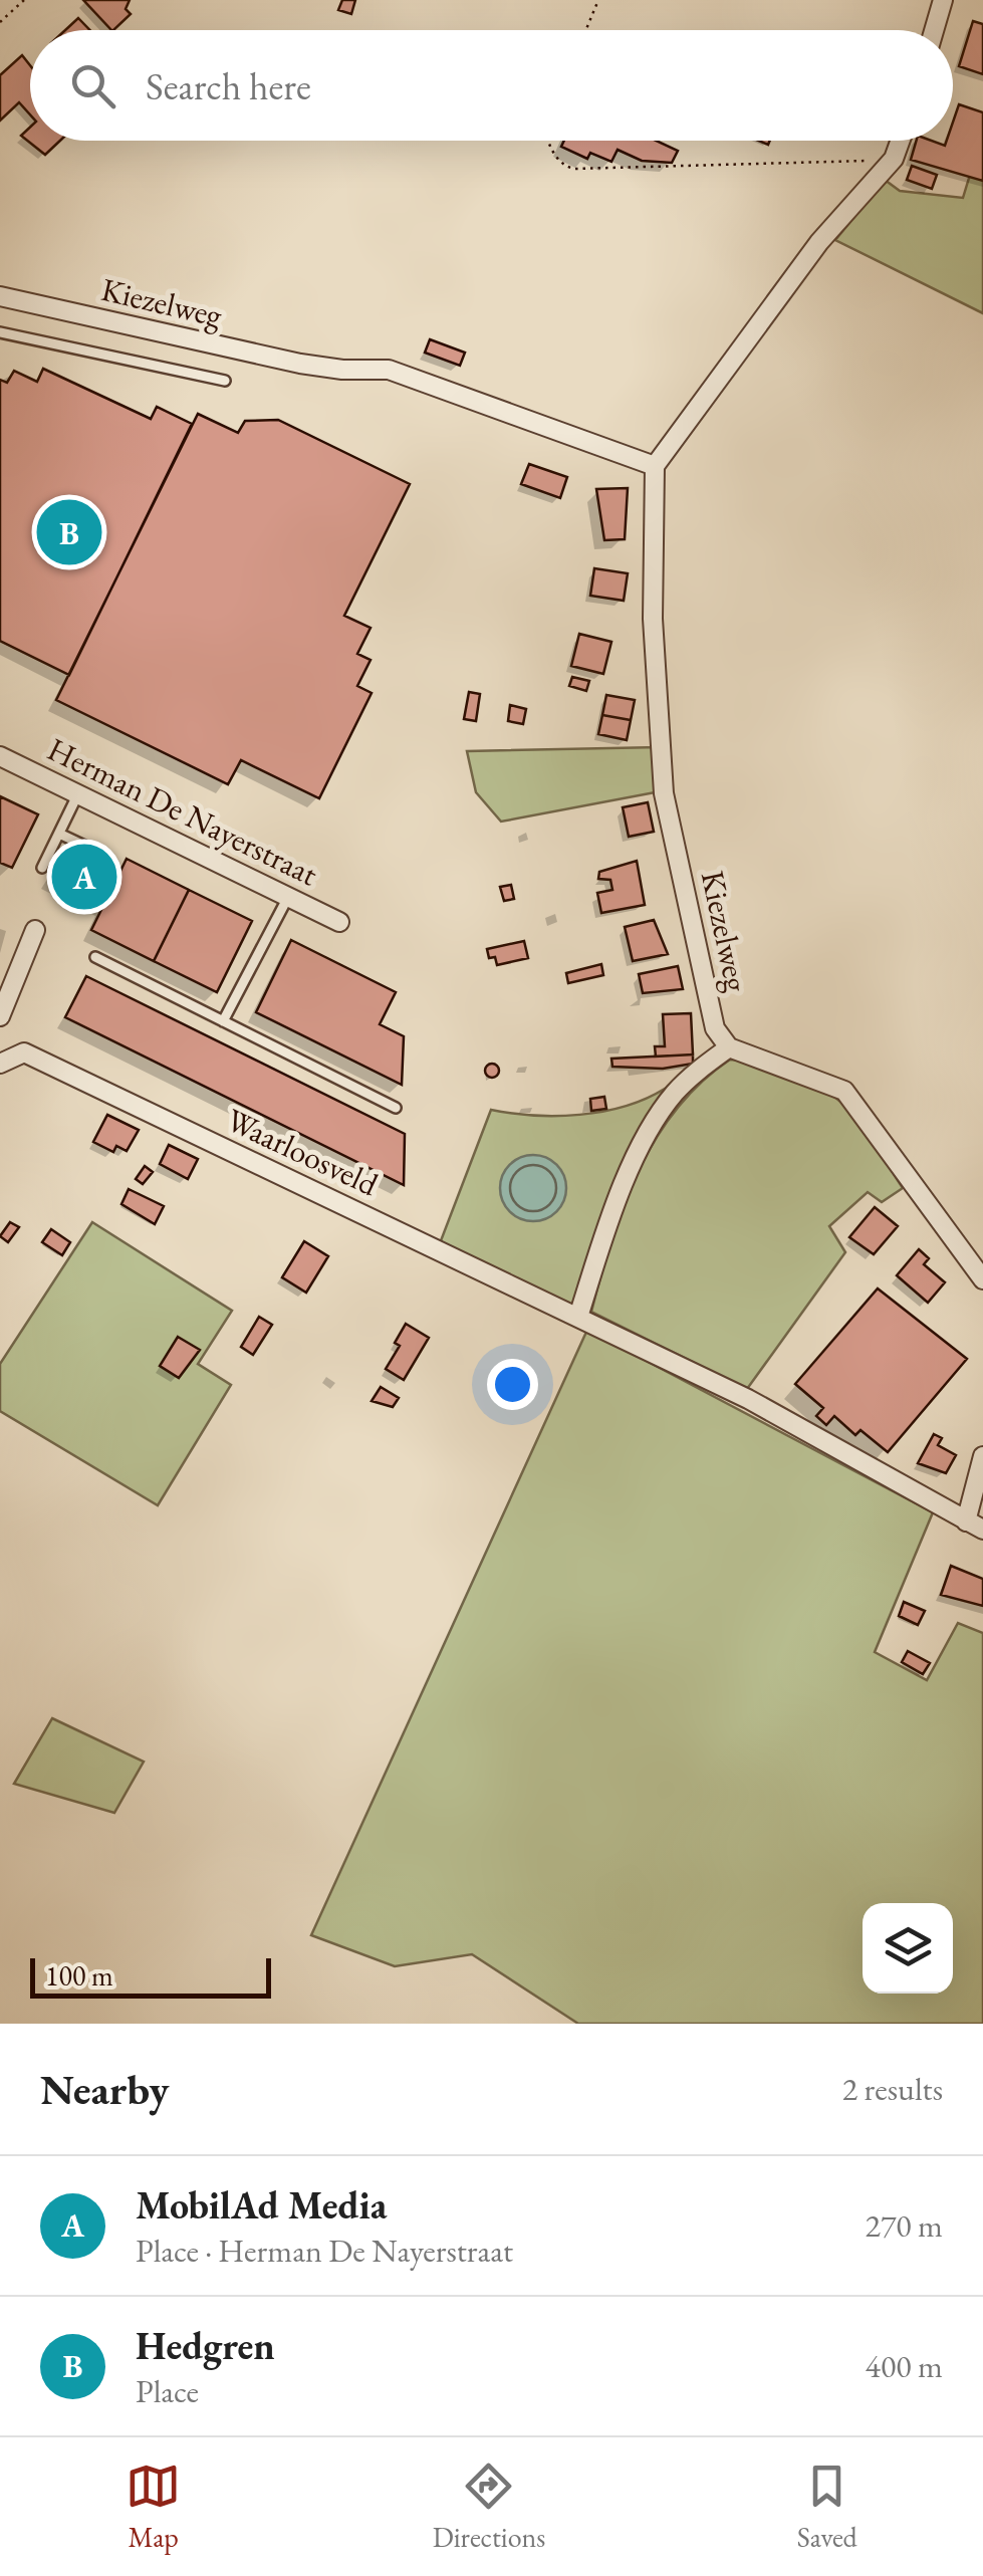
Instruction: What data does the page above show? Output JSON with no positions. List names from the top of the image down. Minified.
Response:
{"streets":{"street":["Kiezelweg","Herman De Nayerstraat","Waarloosveld"]},"scale_bar":"100 m","page":{"search":"Search here","pins":["B","A"],"scale":"100 m","heading":["Nearby","2 results"],"list":[{"mark":"A","name":"MobilAd Media","note":"Place · Herman De Nayerstraat","value":"270 m"},{"mark":"B","name":"Hedgren","note":"Place","value":"400 m"}],"nav":["Map","Directions","Saved"]}}
